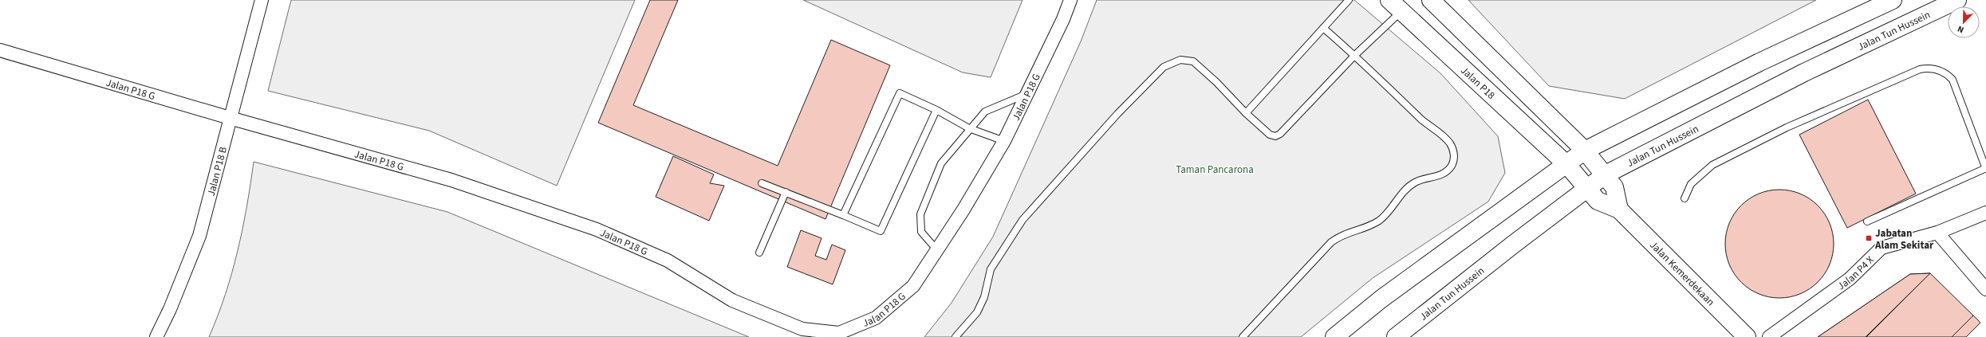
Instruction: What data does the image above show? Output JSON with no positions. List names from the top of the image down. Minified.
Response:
{"streets":{"main road":["Jalan Tun Hussein","Jalan P18","Jalan Kemerdekaan"],"street":["Jalan P18 G","Jalan P18 B","Jalan P4 X"]},"crossings":[["Jalan Tun Hussein","Jalan P18"],["Jalan Tun Hussein","Jalan Kemerdekaan"],["Jalan P18","Jalan Kemerdekaan"],["Jalan P18 G","Jalan P18 B"]],"parks":["Taman Pancarona"],"places":{"transit":["Jabatan Alam Sekitar"]},"north":"bottom left"}
